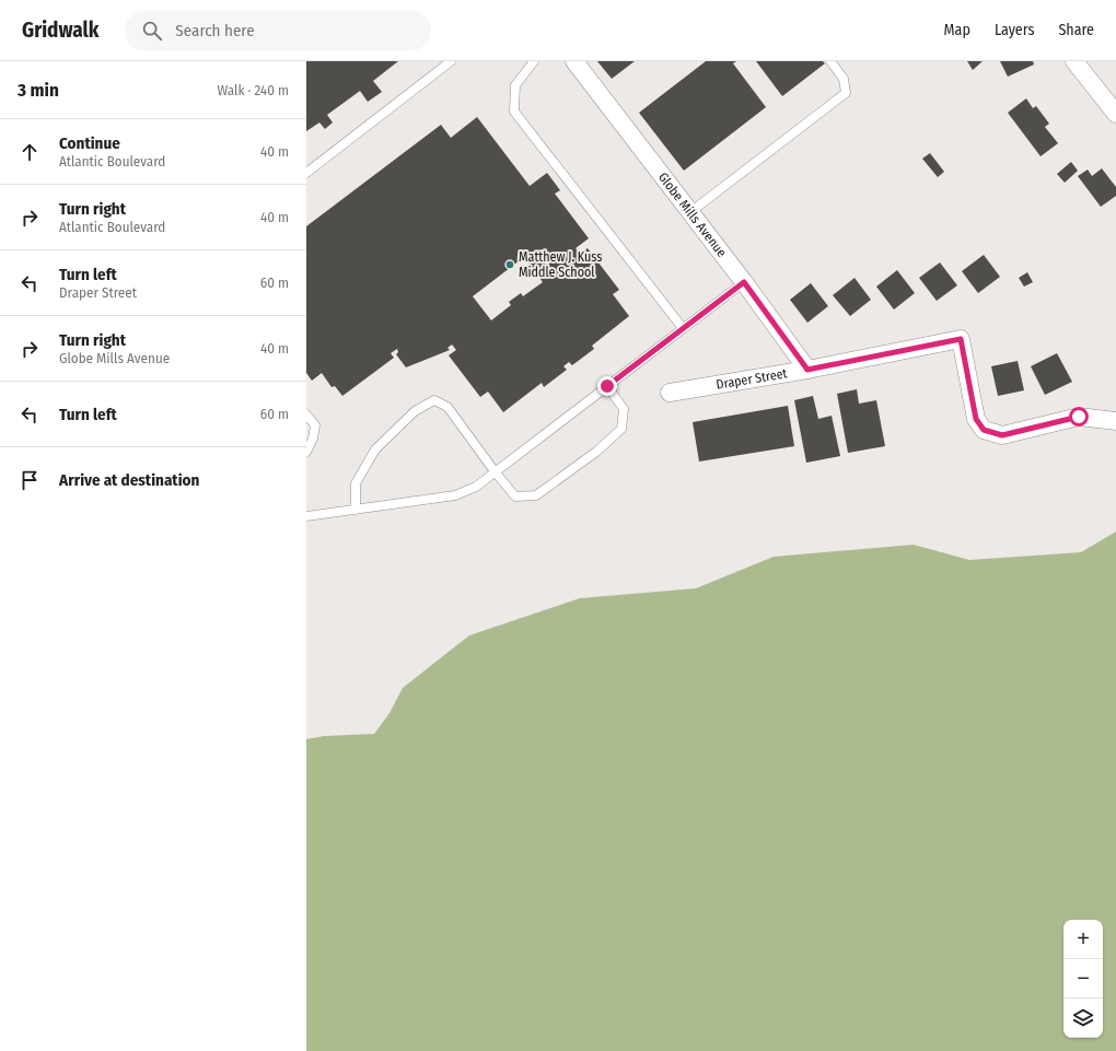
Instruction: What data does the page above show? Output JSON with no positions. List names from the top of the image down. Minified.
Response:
{"streets":{"street":["Globe Mills Avenue","Draper Street"]},"crossings":[["Globe Mills Avenue","Draper Street"]],"places":["Matthew J. Kuss Middle School"],"page":{"header":"Gridwalk","search":"Search here","nav":["Map","Layers","Share"],"heading":["3 min","Walk · 240 m"],"list":[["Continue","Atlantic Boulevard","40 m"],["Turn right","Atlantic Boulevard","40 m"],["Turn left","Draper Street","60 m"],["Turn right","Globe Mills Avenue","40 m"],["Turn left","60 m"],"Arrive at destination"],"map_buttons":["+","−"]}}
